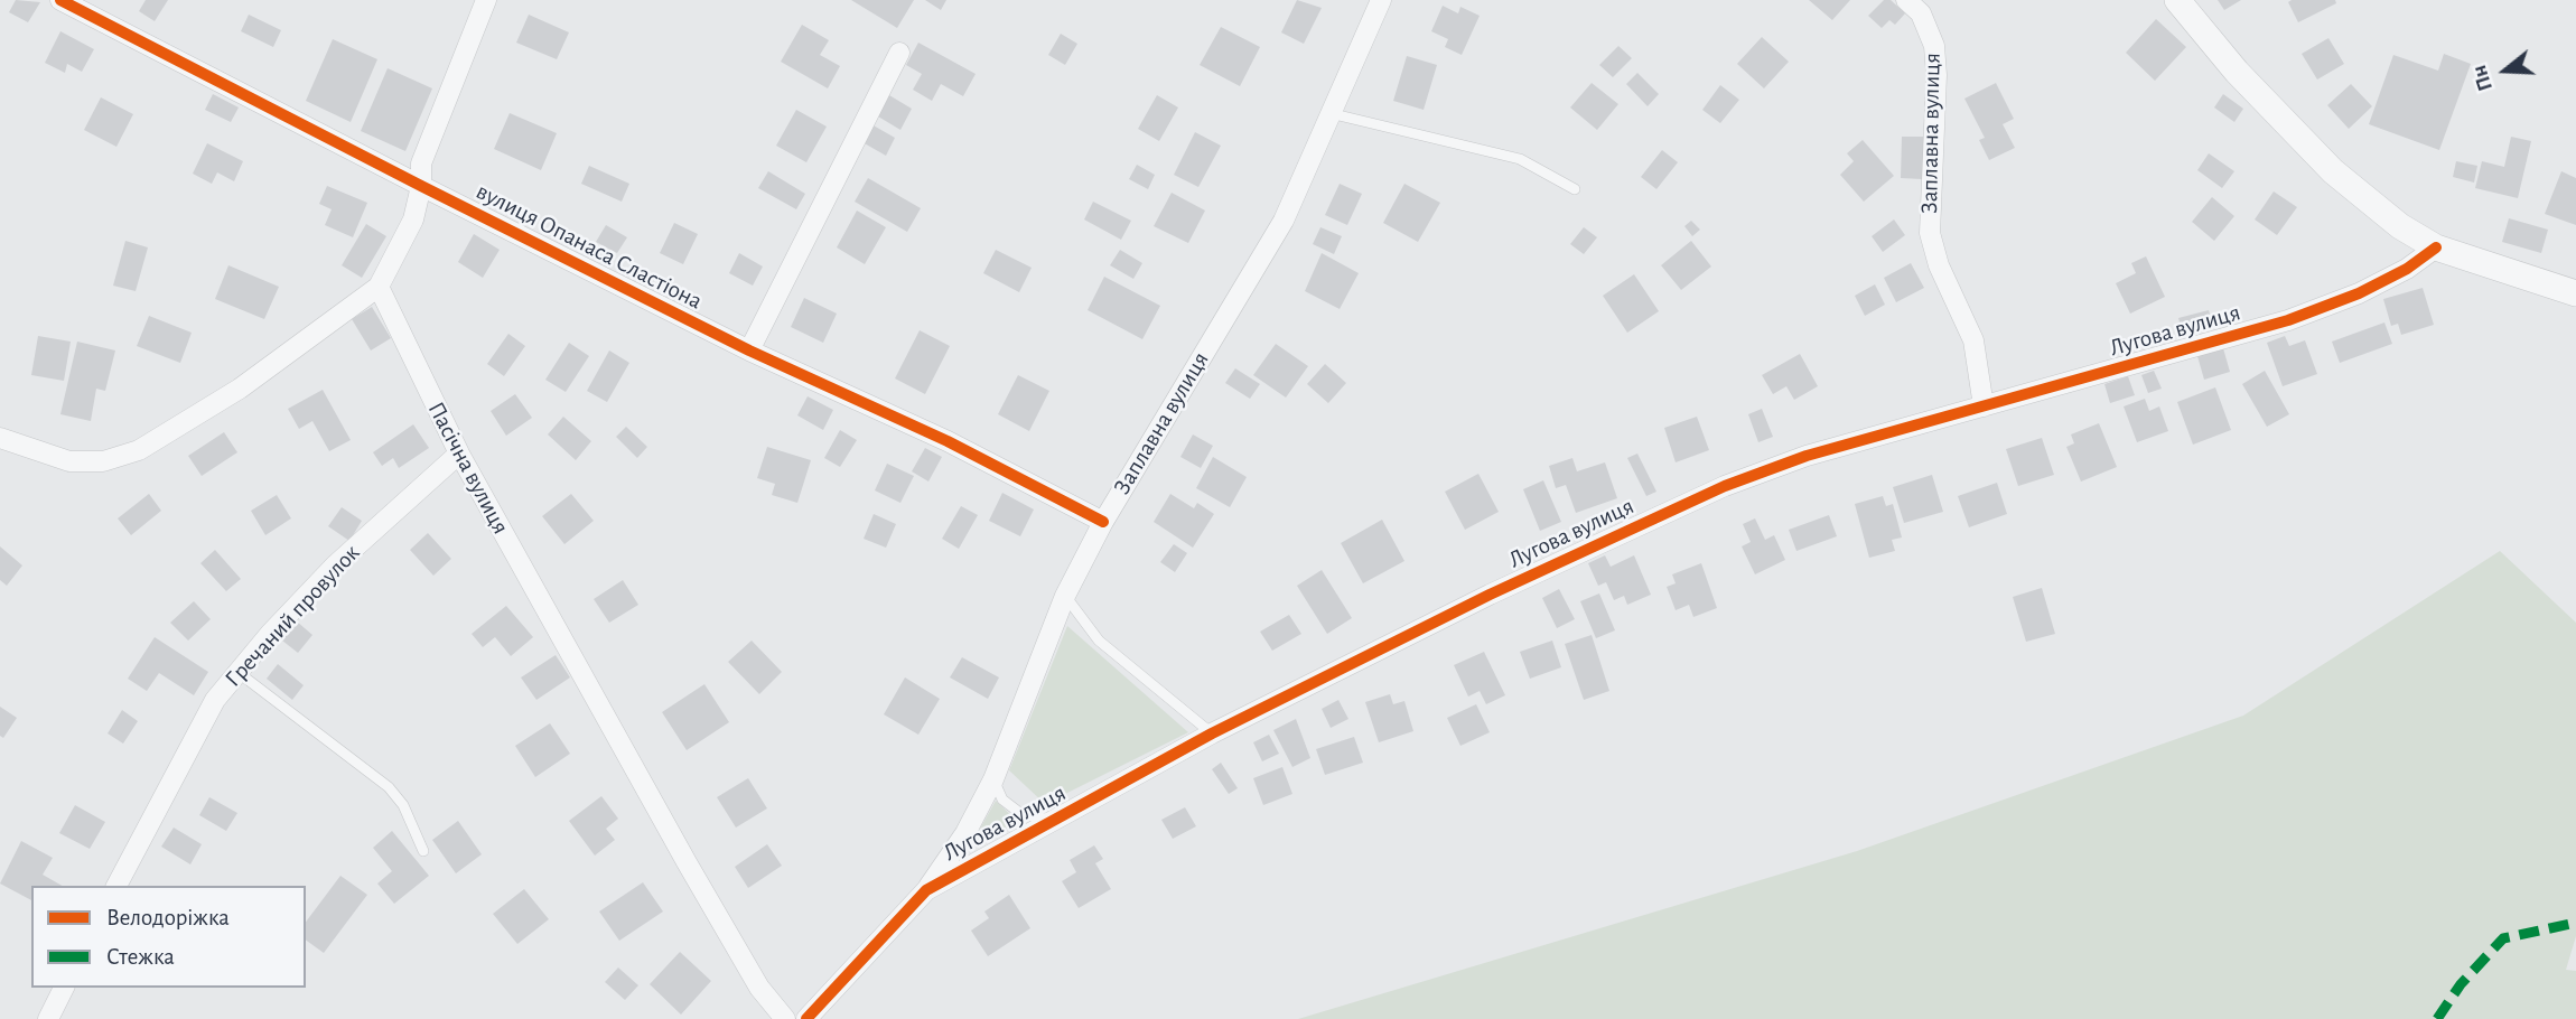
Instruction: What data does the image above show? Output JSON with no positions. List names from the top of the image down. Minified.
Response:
{"streets":{"street":["Заплавна вулиця","вулиця Опанаса Сластіона","Лугова вулиця","Пасічна вулиця","Гречаний провулок"]},"crossings":[["Заплавна вулиця","вулиця Опанаса Сластіона"],["Заплавна вулиця","Лугова вулиця"],["Пасічна вулиця","Гречаний провулок"]],"legend":["Велодоріжка","Стежка"],"north":"left"}
